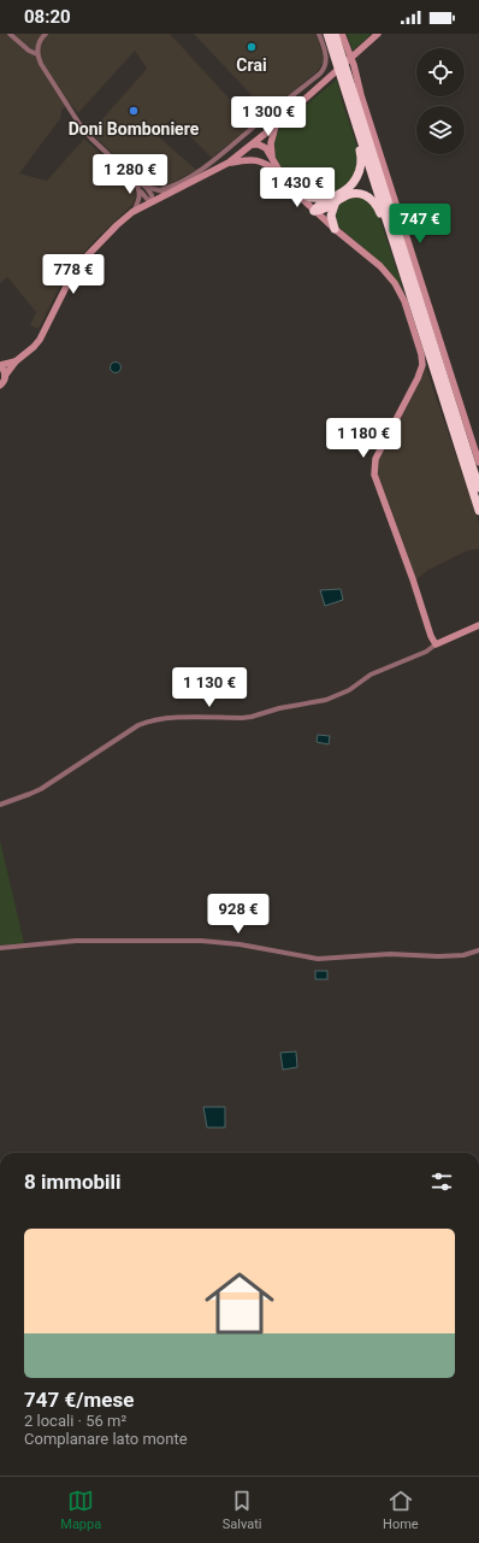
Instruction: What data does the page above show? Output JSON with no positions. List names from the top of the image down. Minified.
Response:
{"places":["Crai","Doni Bomboniere"],"page":{"status":"08:20","price":["1 300 €","1 280 €","1 430 €","747 €","778 €","1 180 €","1 130 €","928 €"],"heading":"8 immobili","list":[{"name":"747 €/mese","note":"2 locali · 56 m² · Complanare lato monte"}],"tabs":["Mappa","Salvati","Home"]}}
